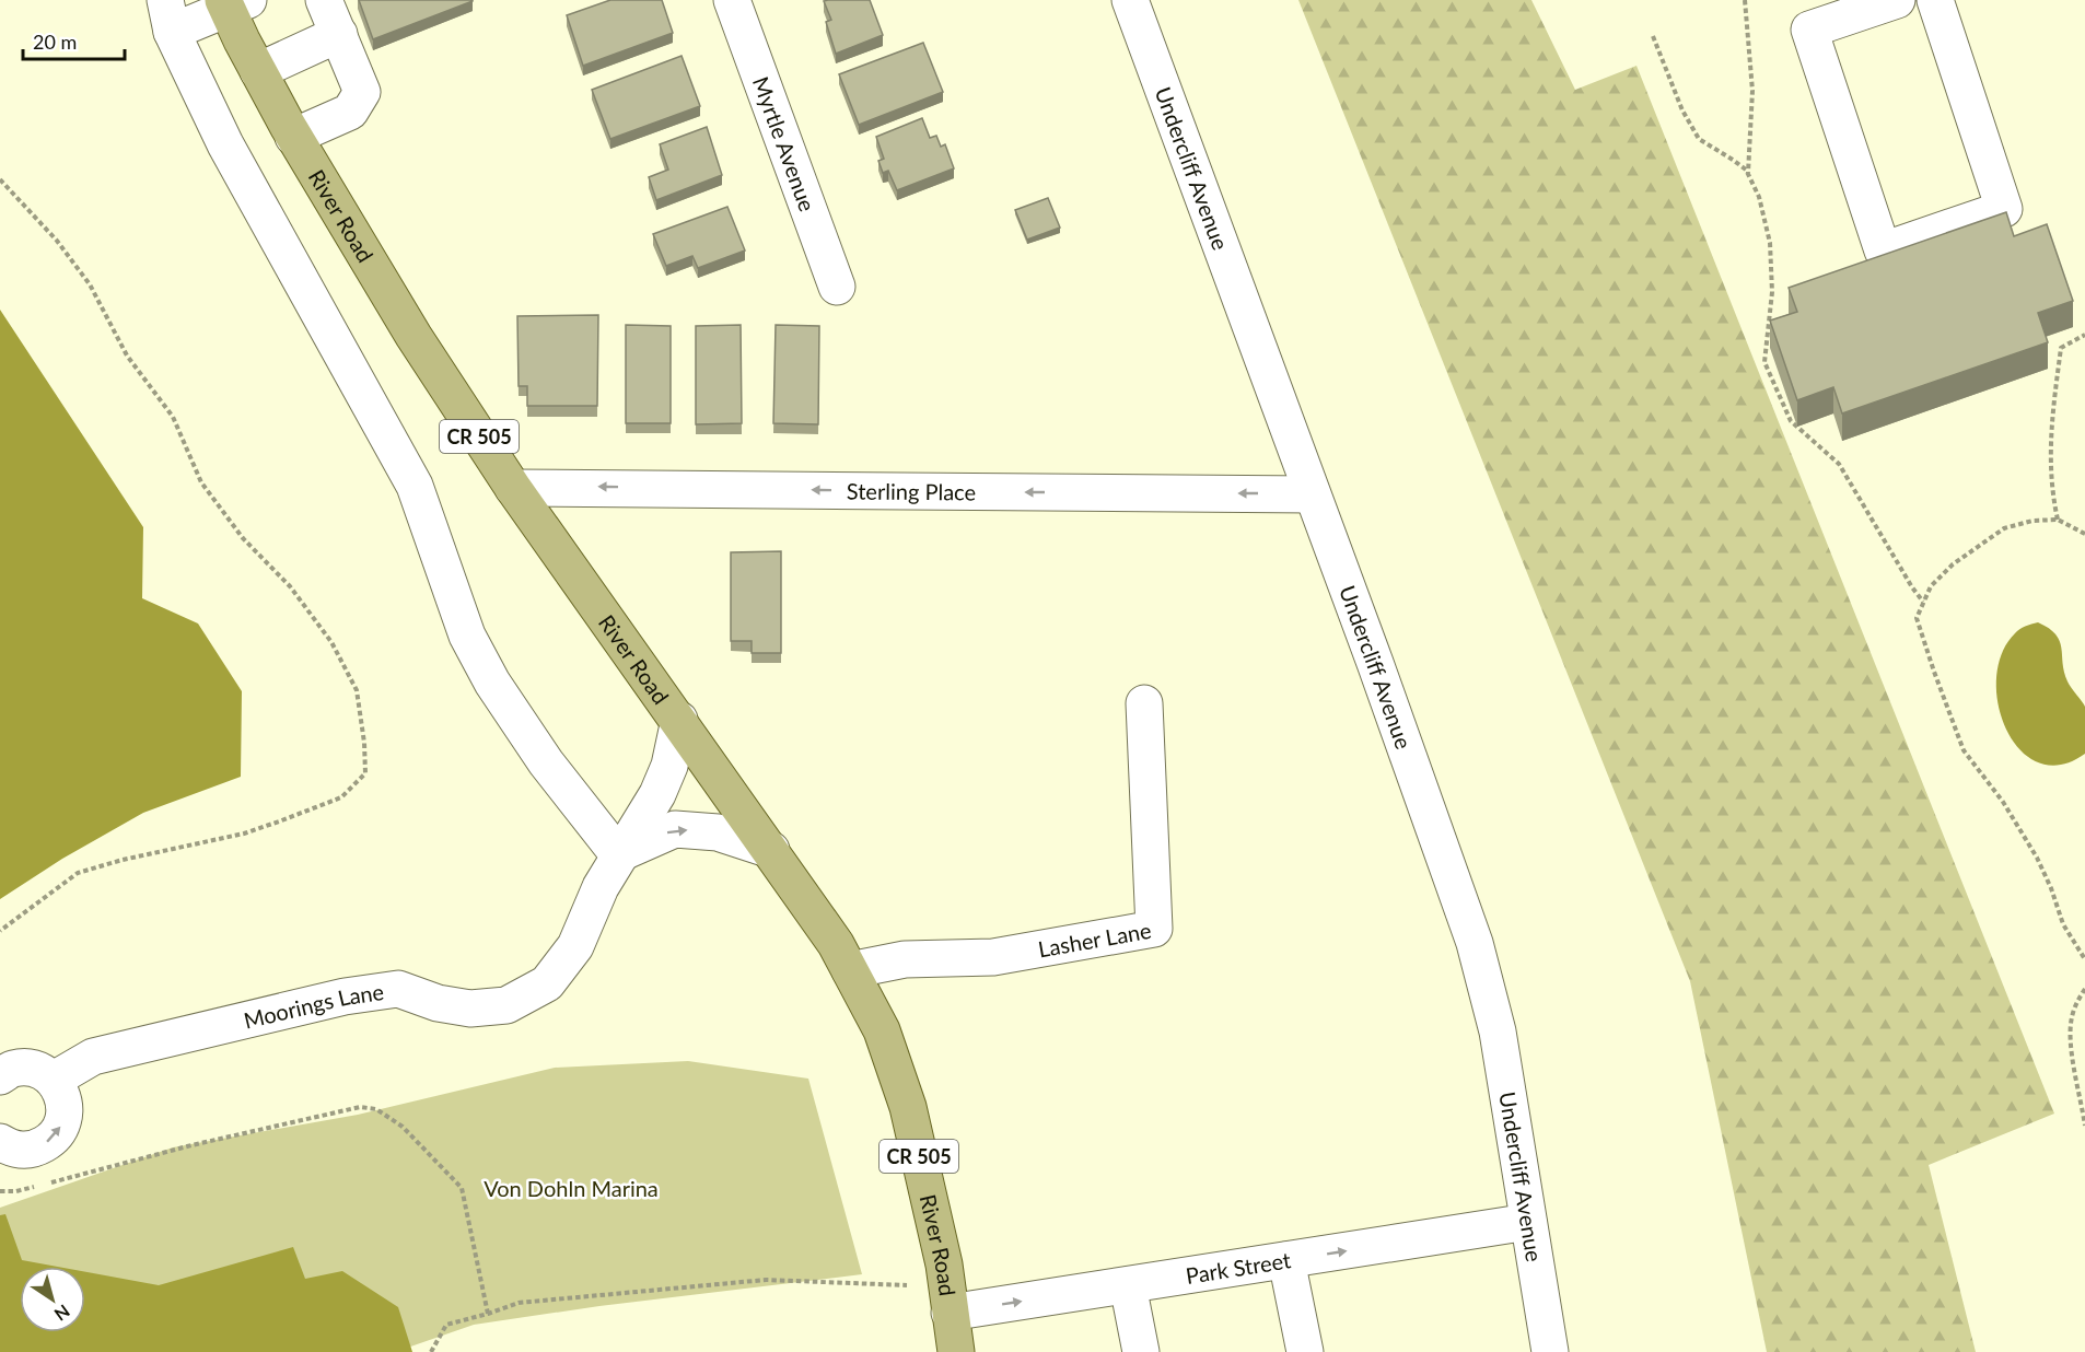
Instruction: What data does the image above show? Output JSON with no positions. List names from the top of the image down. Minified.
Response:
{"streets":{"main road":["River Road","CR 505"],"street":["Myrtle Avenue","Undercliff Avenue","Sterling Place","Lasher Lane","Moorings Lane","Park Street"]},"crossings":[["Undercliff Avenue","Sterling Place"],["Undercliff Avenue","Park Street"],["River Road","Sterling Place"],["River Road","Lasher Lane"],["River Road","Moorings Lane"],["River Road","Park Street"]],"one_way":["Sterling Place","Park Street"],"parks":["Von Dohln Marina"],"scale_bar":"20 m","north":"bottom right"}
